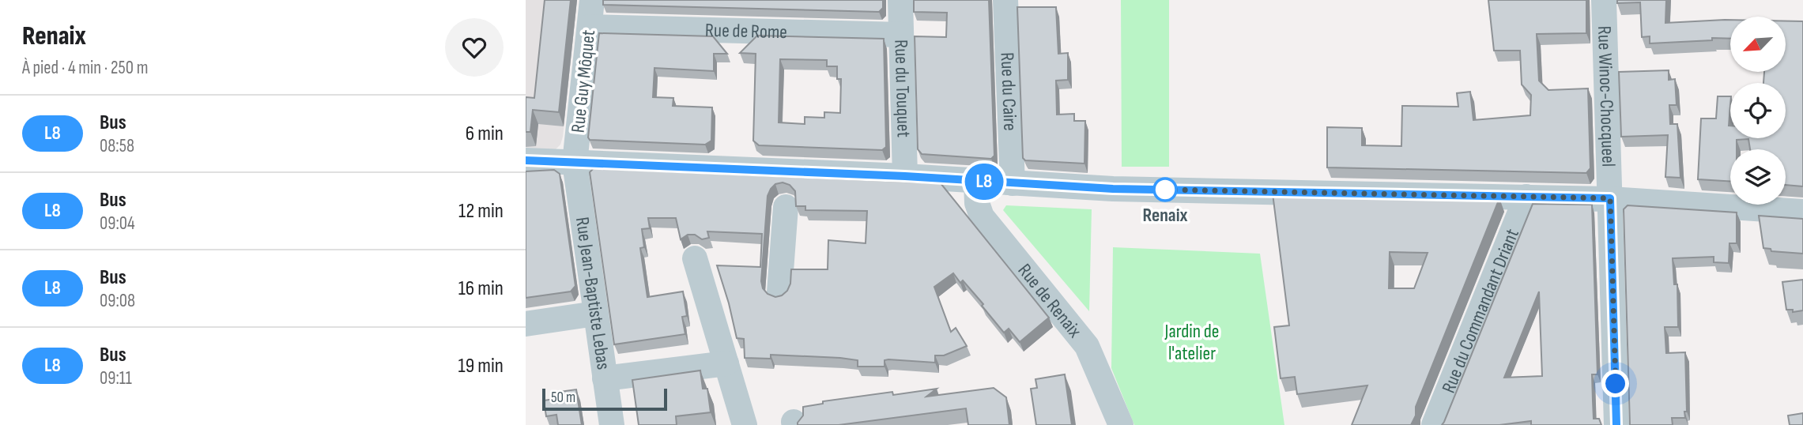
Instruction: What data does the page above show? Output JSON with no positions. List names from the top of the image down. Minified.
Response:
{"streets":{"street":["Rue de Rome","Rue Guy Môquet","Rue du Touquet","Rue du Caire","Rue Winoc-Chocqueel","Rue Jean-Baptiste Lebas","Rue de Renaix","Rue du Commandant Driant"]},"crossings":[["Rue de Rome","Rue Guy Môquet"],["Rue de Rome","Rue du Touquet"],["Rue Guy Môquet","Rue Jean-Baptiste Lebas"]],"parks":["Jardin de l'atelier"],"places":["Renaix"],"lines":["bus line L8"],"scale_bar":"50 m","north":"bottom left","page":{"heading":["Renaix","À pied · 4 min · 250 m"],"on_map":"L8","list":[{"mark":"L8","name":"Bus","note":"08:58","value":"6 min"},{"mark":"L8","name":"Bus","note":"09:04","value":"12 min"},{"mark":"L8","name":"Bus","note":"09:08","value":"16 min"},{"mark":"L8","name":"Bus","note":"09:11","value":"19 min"}],"scale":"50 m"}}
